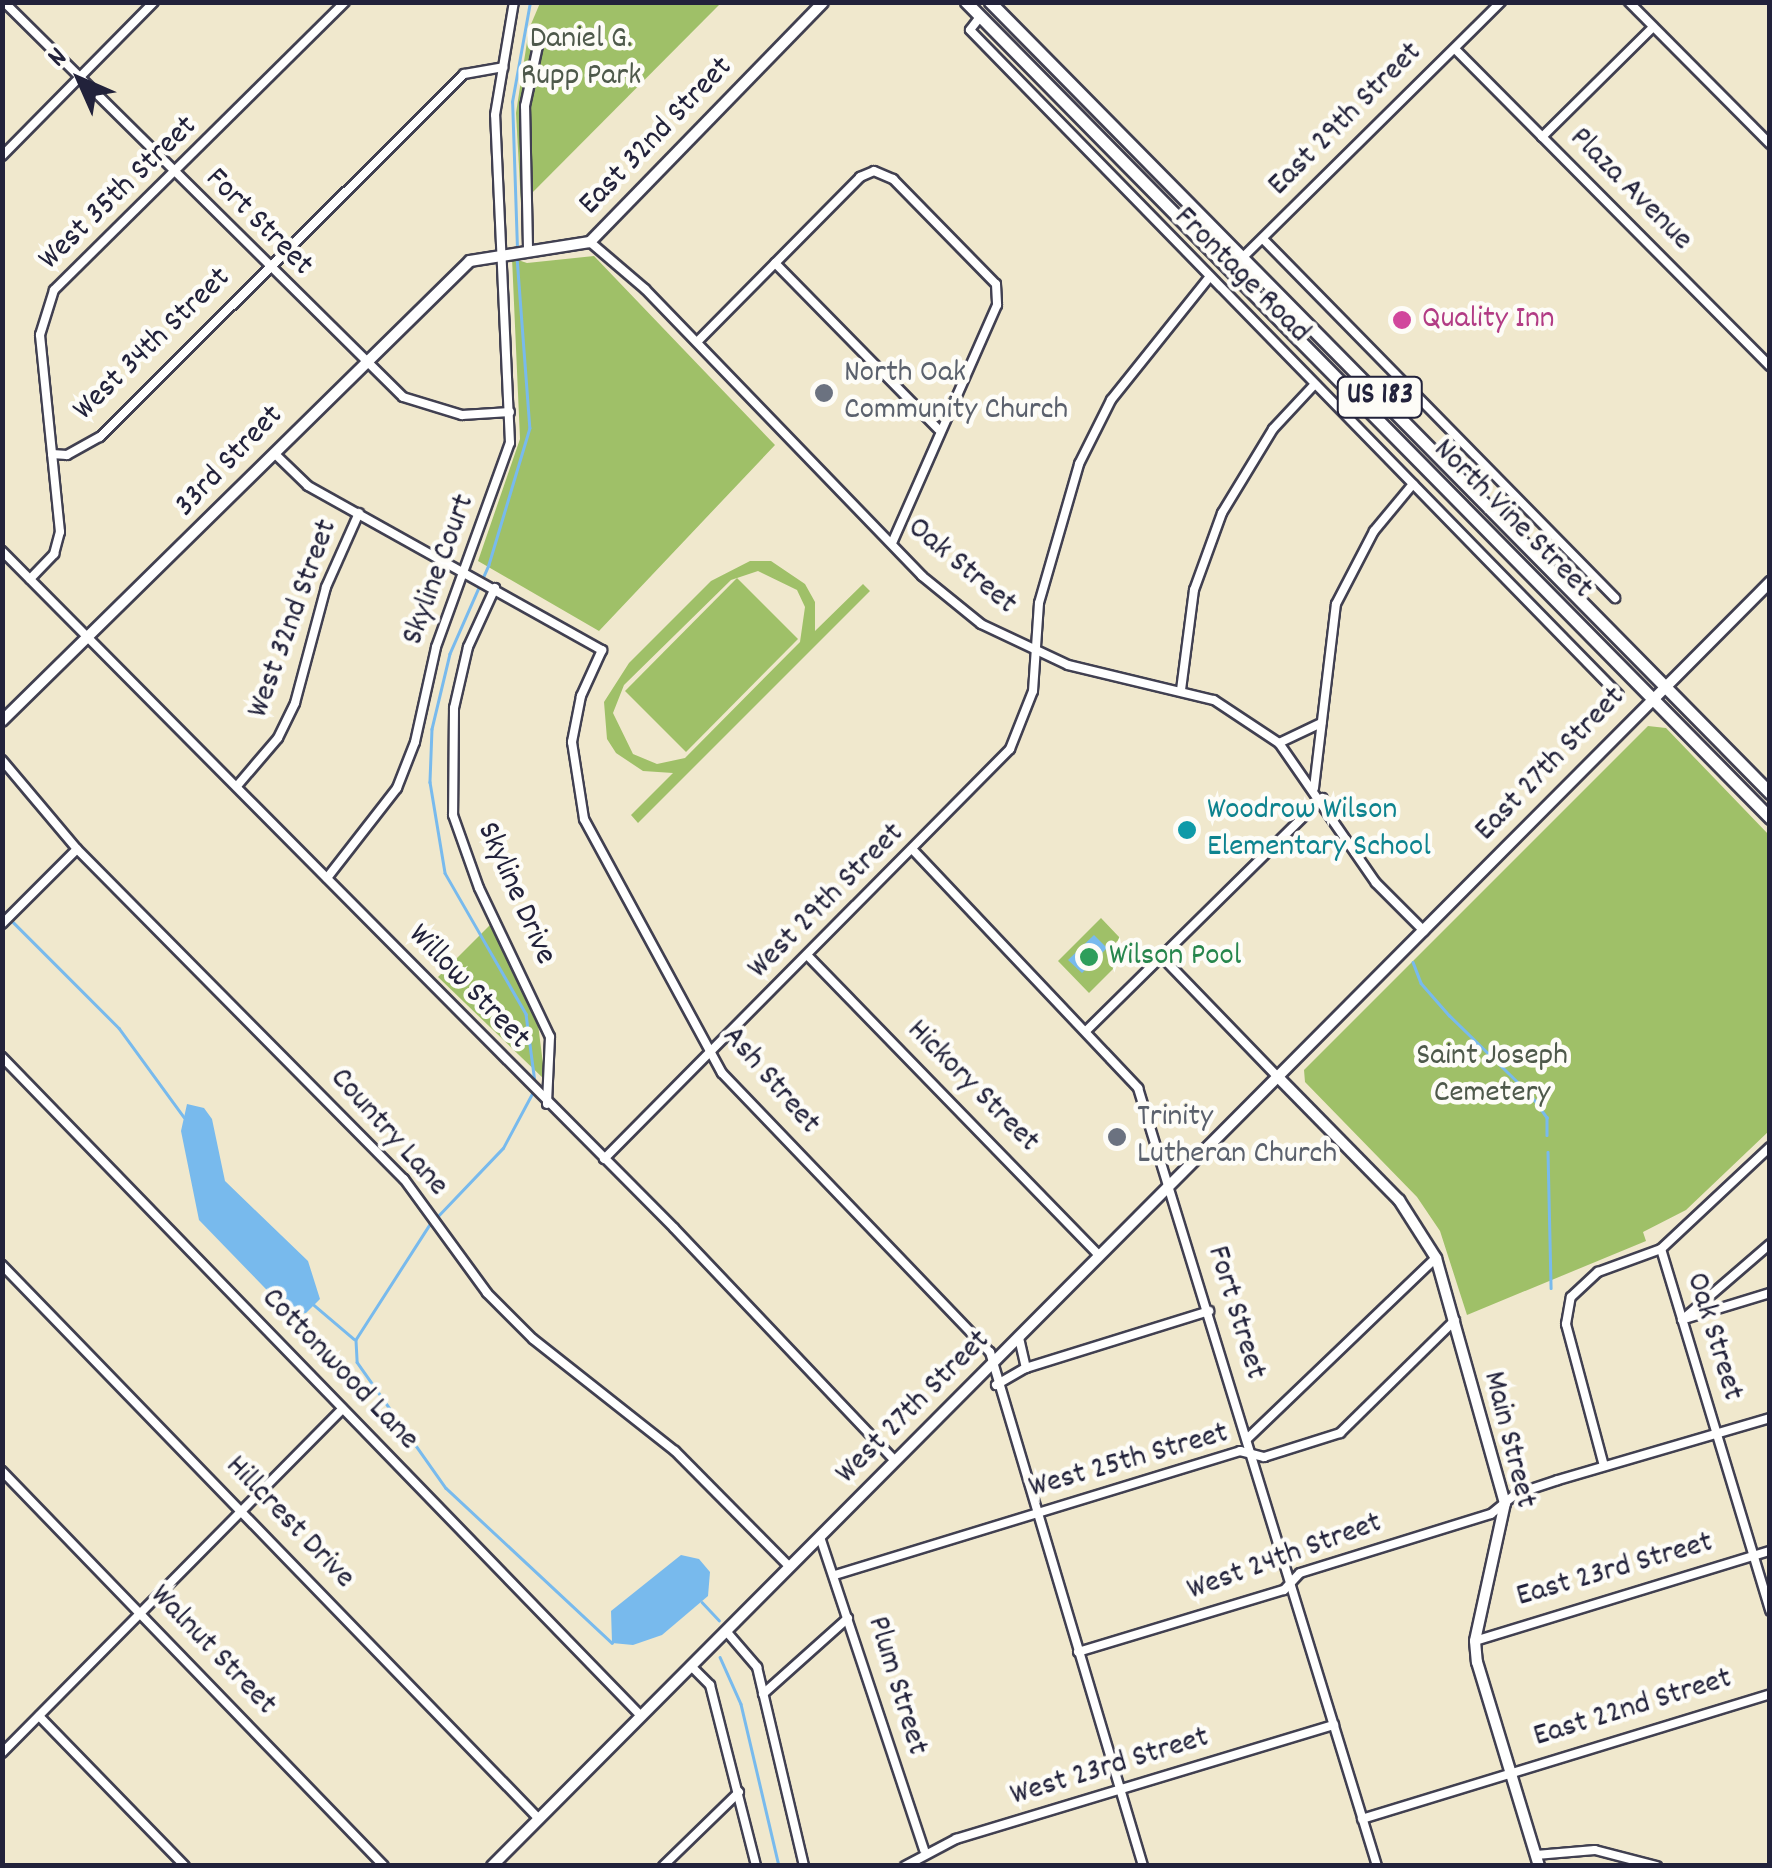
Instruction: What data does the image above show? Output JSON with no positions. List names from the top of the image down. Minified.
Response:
{"streets":{"main road":["US 183","North Vine Street"],"street":["East 29th Street","East 32nd Street","Plaza Avenue","West 35th Street","Fort Street","Frontage Road","West 34th Street","33rd Street","Oak Street","Skyline Court","West 32nd Street","East 27th Street","Skyline Drive","West 29th Street","Willow Street","Ash Street","Hickory Street","Country Lane","Cottonwood Lane","West 27th Street","Main Street","West 25th Street","Hillcrest Drive","West 24th Street","East 23rd Street","Walnut Street","Plum Street","East 22nd Street","West 23rd Street"]},"crossings":[["East 29th Street","Plaza Avenue"],["East 29th Street","North Vine Street"],["East 32nd Street","33rd Street"],["East 32nd Street","Oak Street"],["East 32nd Street","Skyline Court"],["West 35th Street","Fort Street"],["West 35th Street","West 34th Street"],["West 35th Street","Willow Street"],["Fort Street","West 34th Street"],["Fort Street","33rd Street"],["Fort Street","Skyline Court"],["Fort Street","West 29th Street"],["Fort Street","West 27th Street"],["Fort Street","West 25th Street"],["Fort Street","West 24th Street"],["Fort Street","East 22nd Street"],["Fort Street","West 23rd Street"],["Frontage Road","North Vine Street"],["33rd Street","Skyline Court"],["33rd Street","Willow Street"],["33rd Street","Ash Street"],["North Vine Street","East 27th Street"],["Oak Street","East 27th Street"],["Oak Street","West 29th Street"],["Oak Street","West 24th Street"],["Oak Street","East 23rd Street"],["Skyline Court","Willow Street"],["Skyline Court","Ash Street"],["West 32nd Street","Willow Street"],["West 32nd Street","Ash Street"],["East 27th Street","West 27th Street"],["Skyline Drive","Willow Street"],["Skyline Drive","Ash Street"],["West 29th Street","Willow Street"],["West 29th Street","Ash Street"],["West 29th Street","Hickory Street"],["Willow Street","West 27th Street"],["Ash Street","West 27th Street"],["Ash Street","West 25th Street"],["Ash Street","West 24th Street"],["Ash Street","West 23rd Street"],["Hickory Street","West 27th Street"],["Country Lane","West 27th Street"],["Cottonwood Lane","West 27th Street"],["West 27th Street","Main Street"],["West 27th Street","Hillcrest Drive"],["West 27th Street","Plum Street"],["Main Street","West 25th Street"],["Main Street","West 24th Street"],["Main Street","East 23rd Street"],["Main Street","East 22nd Street"],["West 25th Street","Plum Street"],["Plum Street","West 23rd Street"]],"parks":["Daniel G. Rupp Park","Saint Joseph Cemetery"],"places":["Quality Inn","North Oak Community Church","Woodrow Wilson Elementary School","Wilson Pool","Trinity Lutheran Church"],"north":"top left"}
